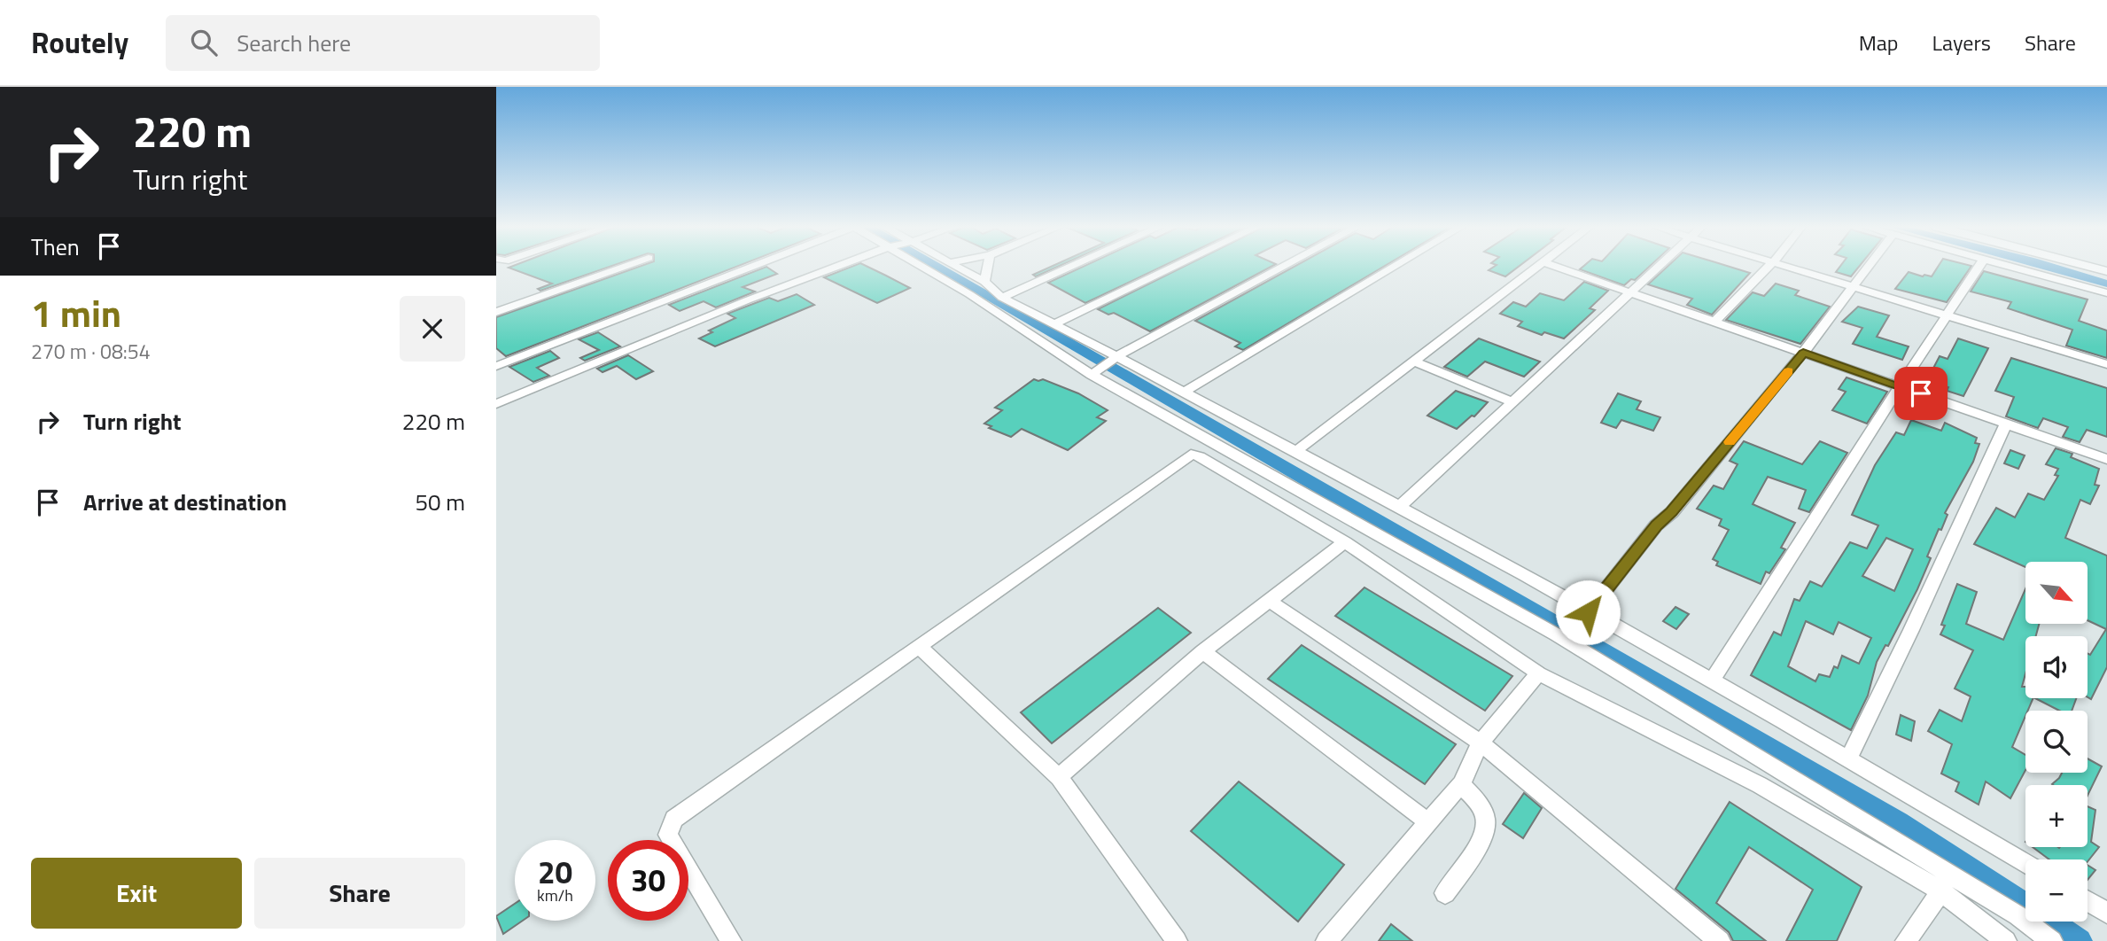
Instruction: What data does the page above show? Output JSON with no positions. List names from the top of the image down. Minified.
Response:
{"north":"bottom right","page":{"header":"Routely","search":"Search here","nav":["Map","Layers","Share"],"turn":["220 m","Turn right"],"then":"Then","heading":["1 min","270 m · 08:54"],"list":[{"name":"Turn right","value":"220 m"},{"name":"Arrive at destination","value":"50 m"}],"map_buttons":["+","−"],"speed":"20 km/h","limit":"30","buttons":["Exit","Share"]}}
